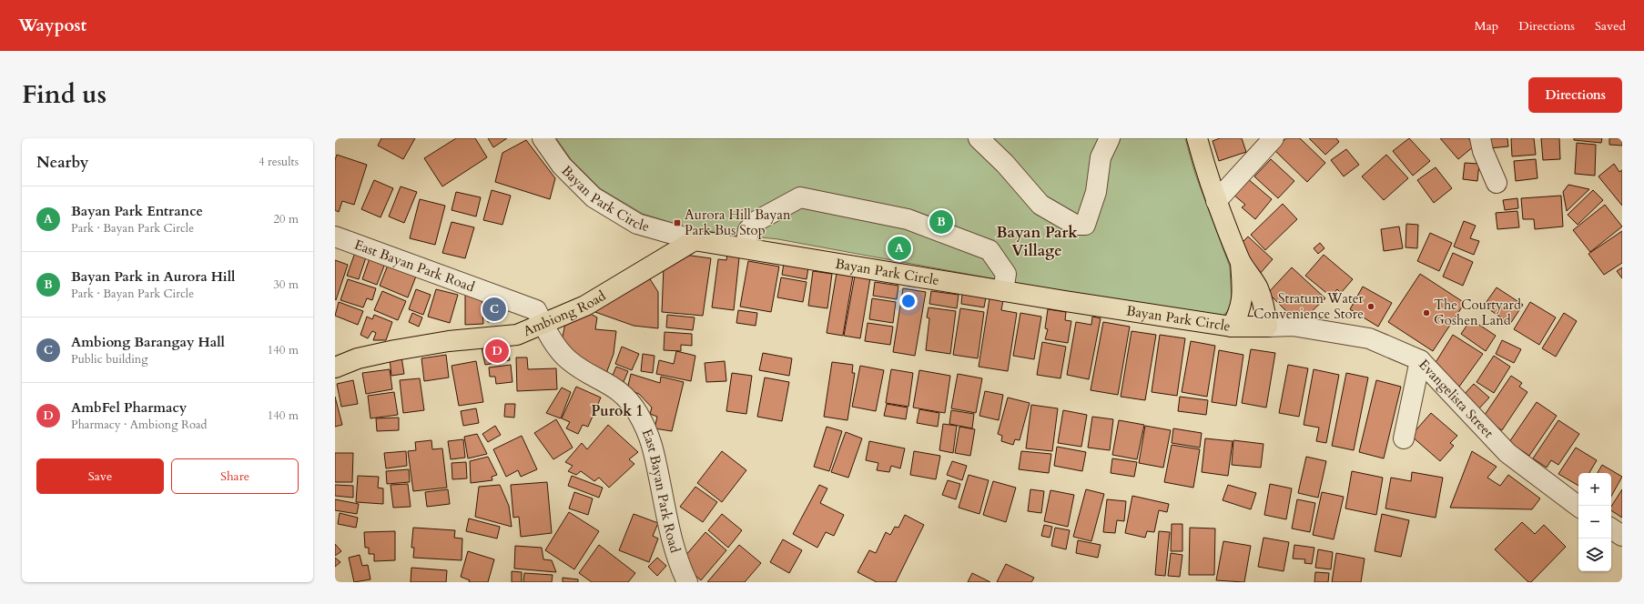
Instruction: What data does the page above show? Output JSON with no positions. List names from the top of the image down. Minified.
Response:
{"streets":{"main road":["Bayan Park Circle","Ambiong Road"],"street":["East Bayan Park Road","Evangelista Street"]},"crossings":[["Bayan Park Circle","Ambiong Road"],["Bayan Park Circle","Evangelista Street"],["East Bayan Park Road","Ambiong Road"]],"districts":["Bayan Park Village","Purok 1"],"places":{"transit":["Aurora Hill Bayan Park Bus Stop"],"other":["Stratum Water Convenience Store","The Courtyard Goshen Land"]},"page":{"header":"Waypost","nav":["Map","Directions","Saved"],"title":"Find us","buttons":["Directions",["Save","Share"]],"heading":["Nearby","4 results"],"list":[{"mark":"A","name":"Bayan Park Entrance","note":"Park · Bayan Park Circle","value":"20 m"},{"mark":"B","name":"Bayan Park in Aurora Hill","note":"Park · Bayan Park Circle","value":"30 m"},{"mark":"C","name":"Ambiong Barangay Hall","note":"Public building","value":"140 m"},{"mark":"D","name":"AmbFel Pharmacy","note":"Pharmacy · Ambiong Road","value":"140 m"}],"pins":["B","A","C","D"],"map_buttons":["+","−"]}}
